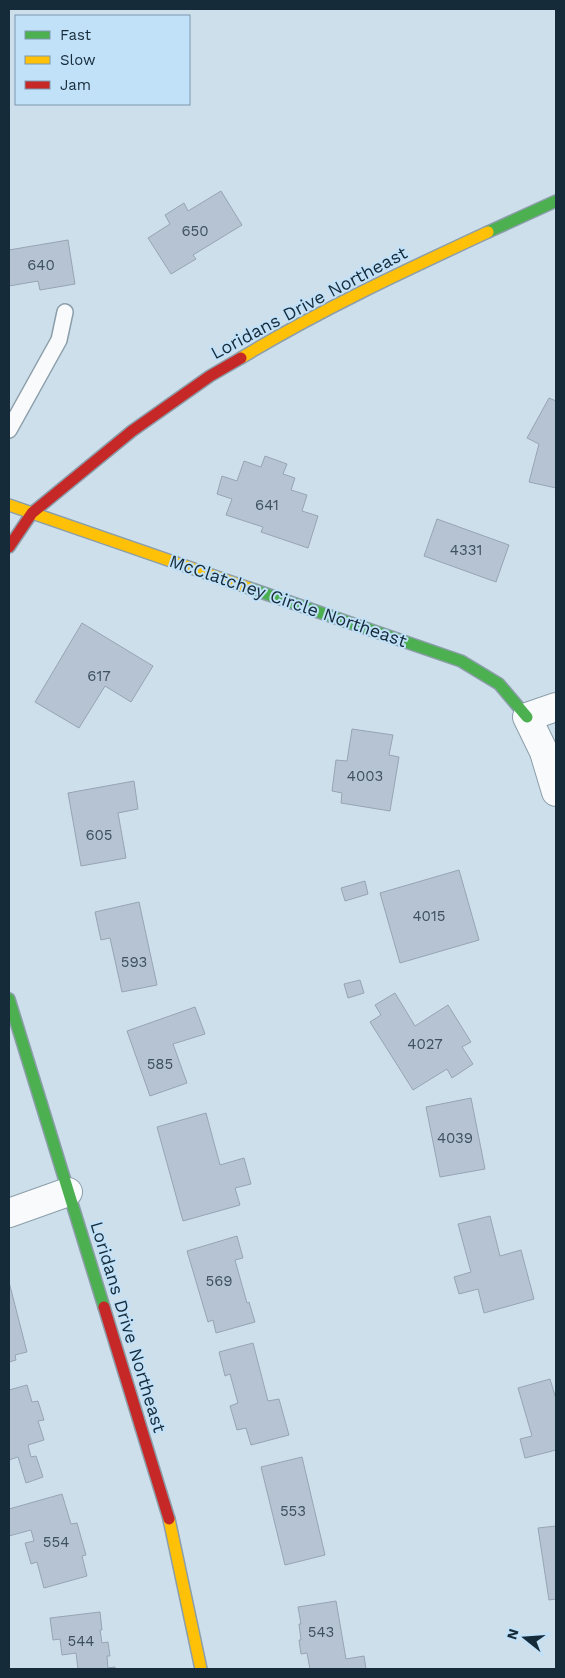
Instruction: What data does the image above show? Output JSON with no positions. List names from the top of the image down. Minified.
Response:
{"streets":{"street":["Loridans Drive Northeast","McClatchey Circle Northeast"]},"crossings":[["Loridans Drive Northeast","McClatchey Circle Northeast"]],"house_numbers":["650","640","641","4331","617","4003","605","4015","593","4027","585","4039","569","553","554","543","544"],"legend":["Fast","Slow","Jam"],"north":"left"}
